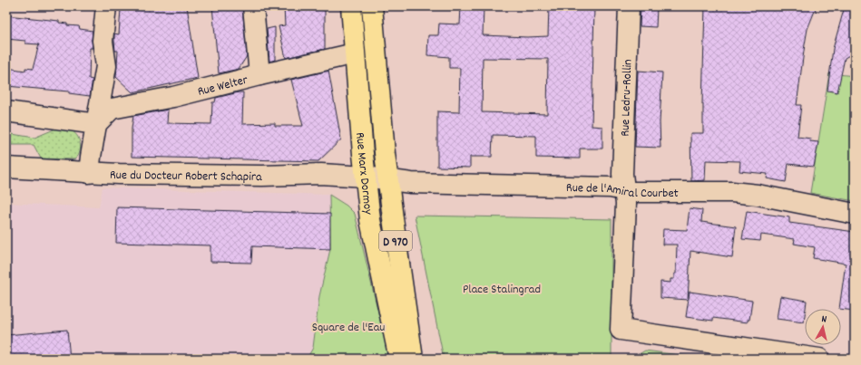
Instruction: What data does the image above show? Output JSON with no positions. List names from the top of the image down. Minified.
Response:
{"streets":{"main road":["Rue Marx Dormoy","D 970"],"street":["Rue Welter","Rue Ledru-Rollin","Rue du Docteur Robert Schapira","Rue de l'Amiral Courbet"]},"crossings":[["Rue Welter","Rue Marx Dormoy"],["Rue Ledru-Rollin","Rue de l'Amiral Courbet"],["Rue Marx Dormoy","Rue du Docteur Robert Schapira"],["Rue Marx Dormoy","Rue de l'Amiral Courbet"],["Rue du Docteur Robert Schapira","Rue de l'Amiral Courbet"]],"parks":["Place Stalingrad","Square de l'Eau"],"north":"top"}
